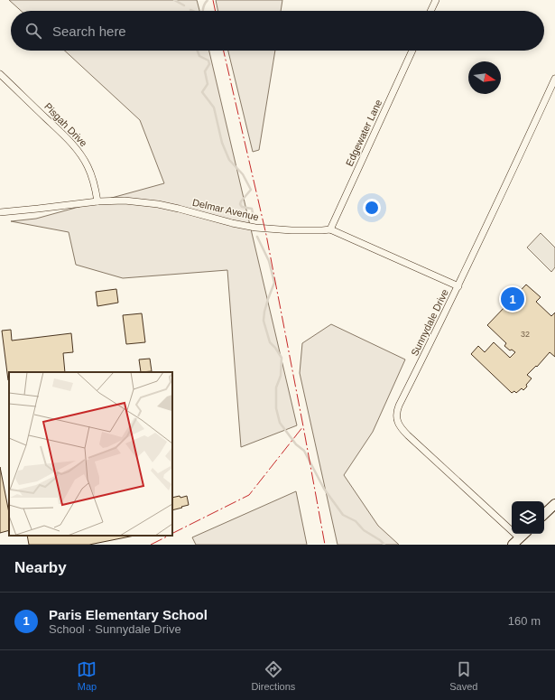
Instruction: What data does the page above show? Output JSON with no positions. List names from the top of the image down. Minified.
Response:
{"streets":{"street":["Pisgah Drive","Edgewater Lane","Delmar Avenue","Sunnydale Drive"]},"crossings":[["Pisgah Drive","Delmar Avenue"],["Edgewater Lane","Delmar Avenue"],["Delmar Avenue","Sunnydale Drive"]],"house_numbers":["32"],"north":"right","page":{"search":"Search here","pins":"1","heading":"Nearby","list":[{"mark":"1","name":"Paris Elementary School","note":"School · Sunnydale Drive","value":"160 m"}],"nav":["Map","Directions","Saved"]}}
